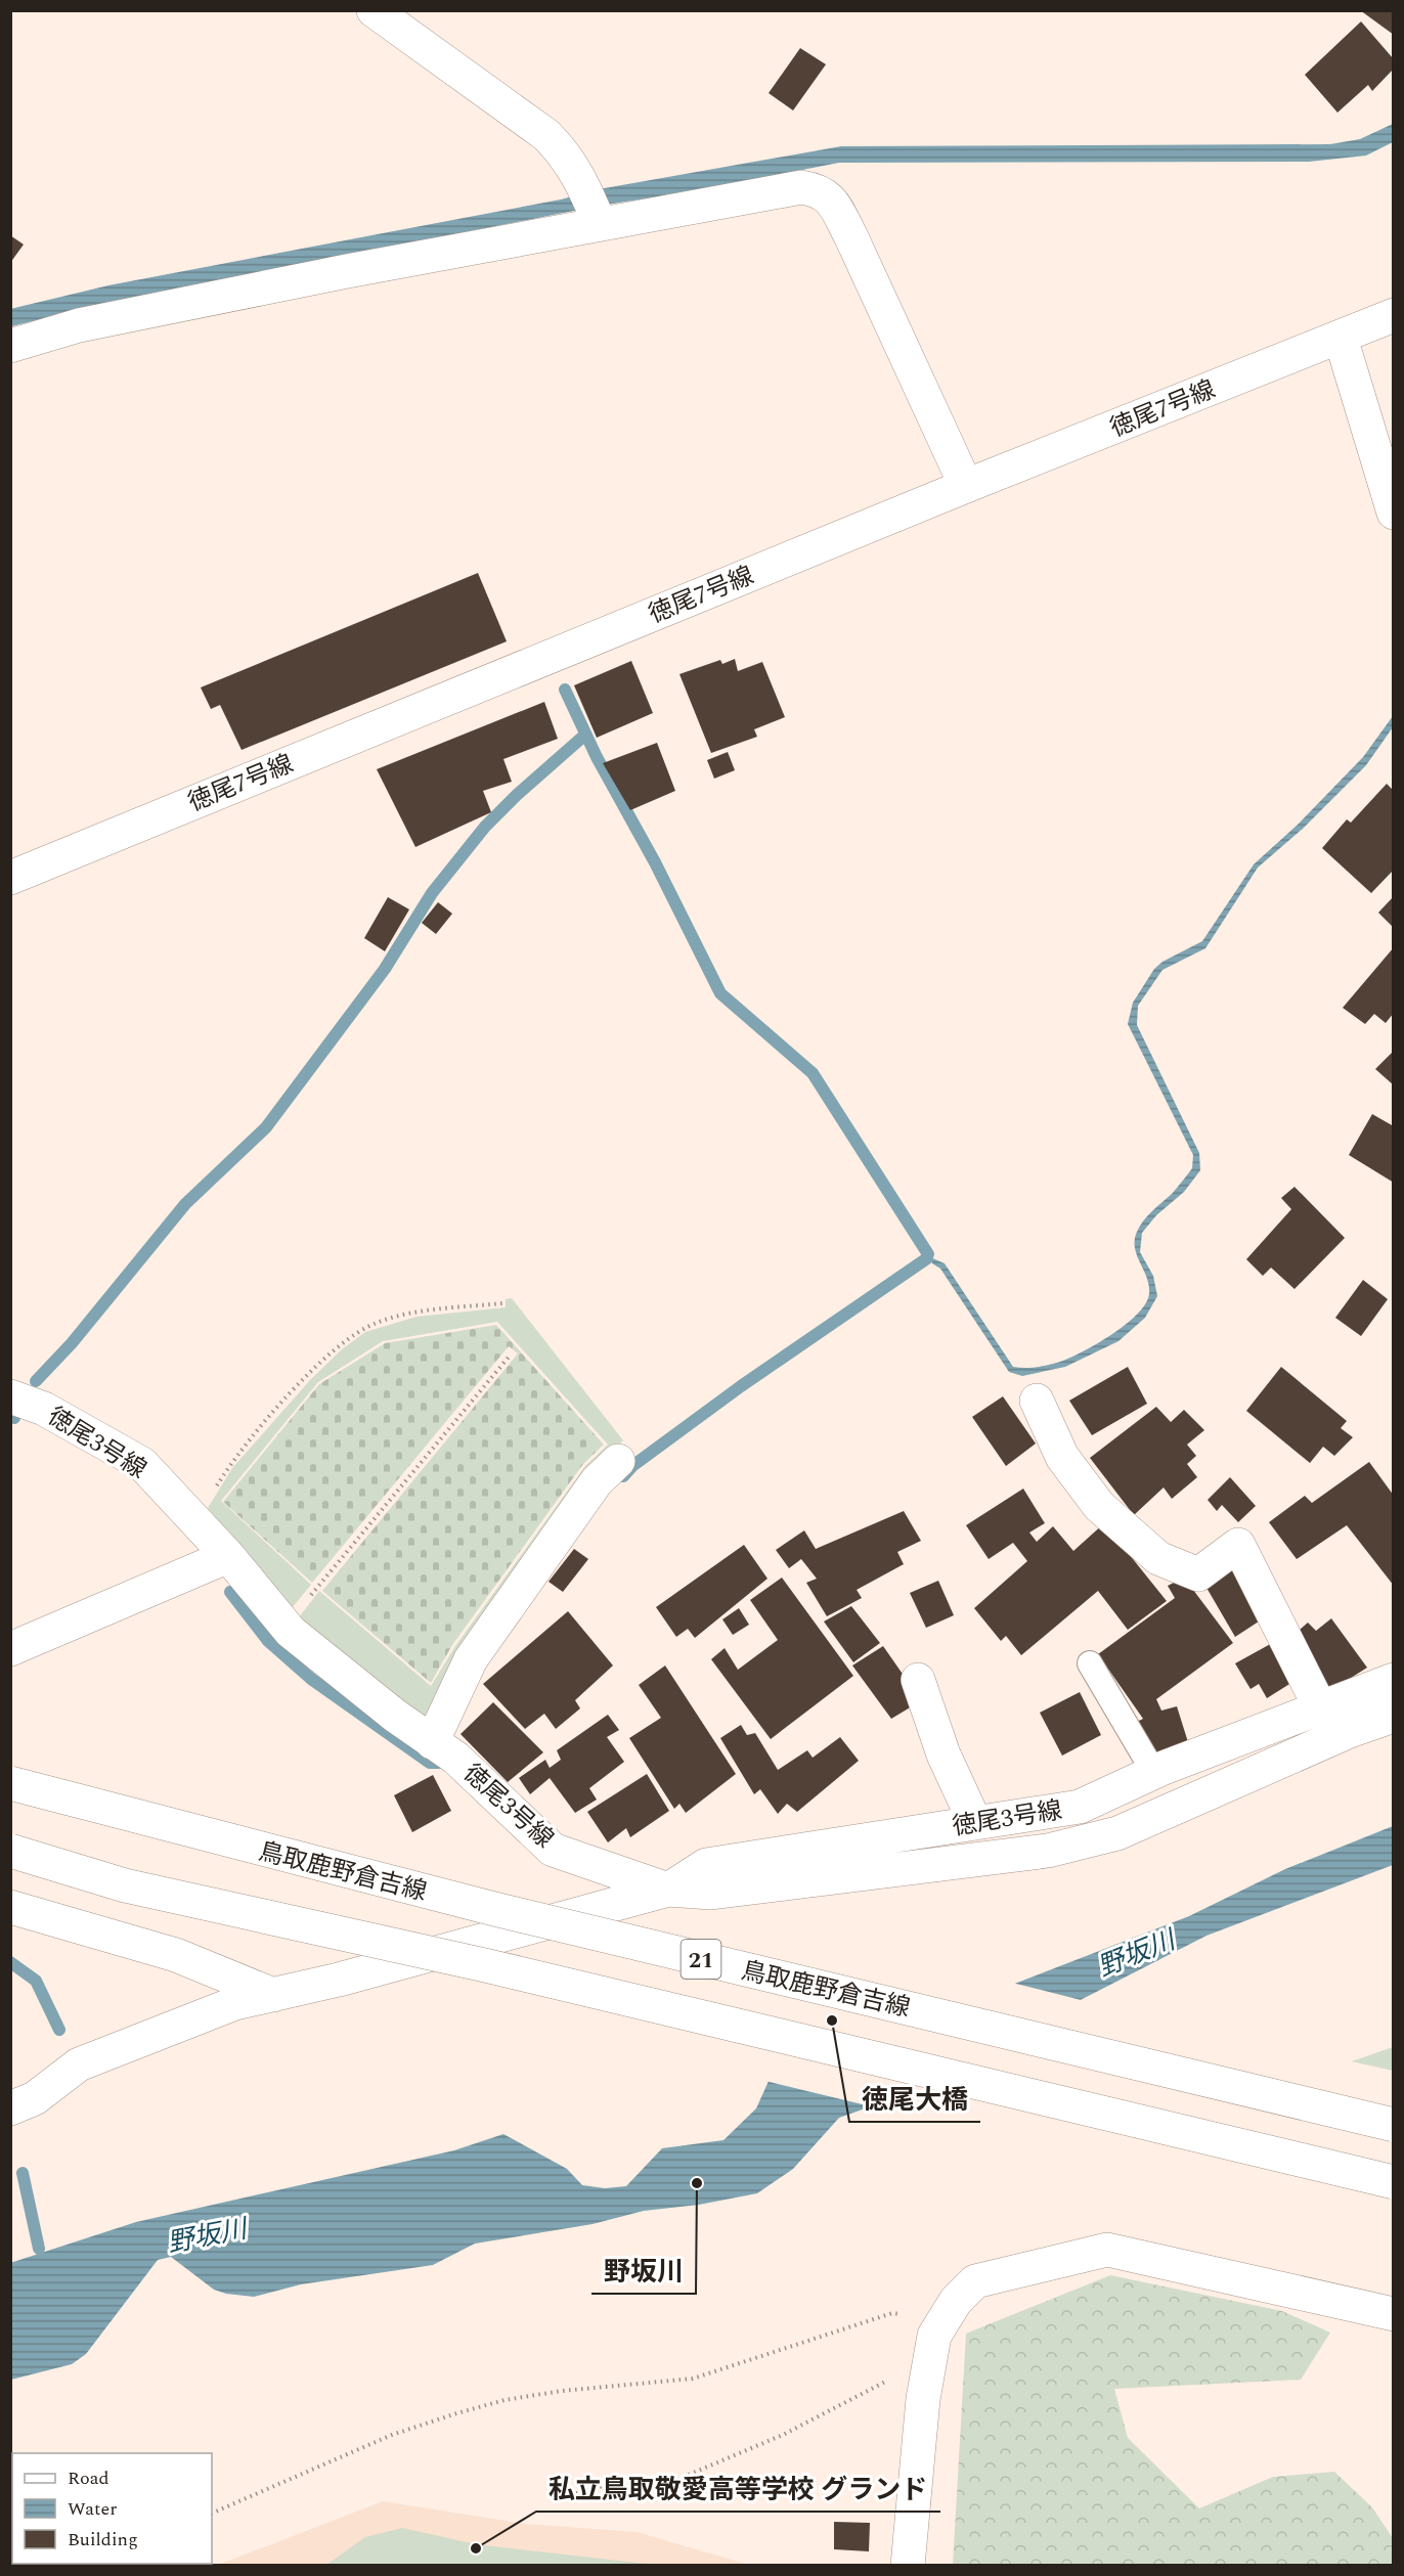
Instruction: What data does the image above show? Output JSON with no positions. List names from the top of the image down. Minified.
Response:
{"streets":{"street":["徳尾7号線","徳尾3号線","鳥取鹿野倉吉線","21"]},"water":["野坂川"],"places":["徳尾大橋","野坂川","私立鳥取敬愛高等学校 グランド"],"legend":["Road","Water","Building"]}
